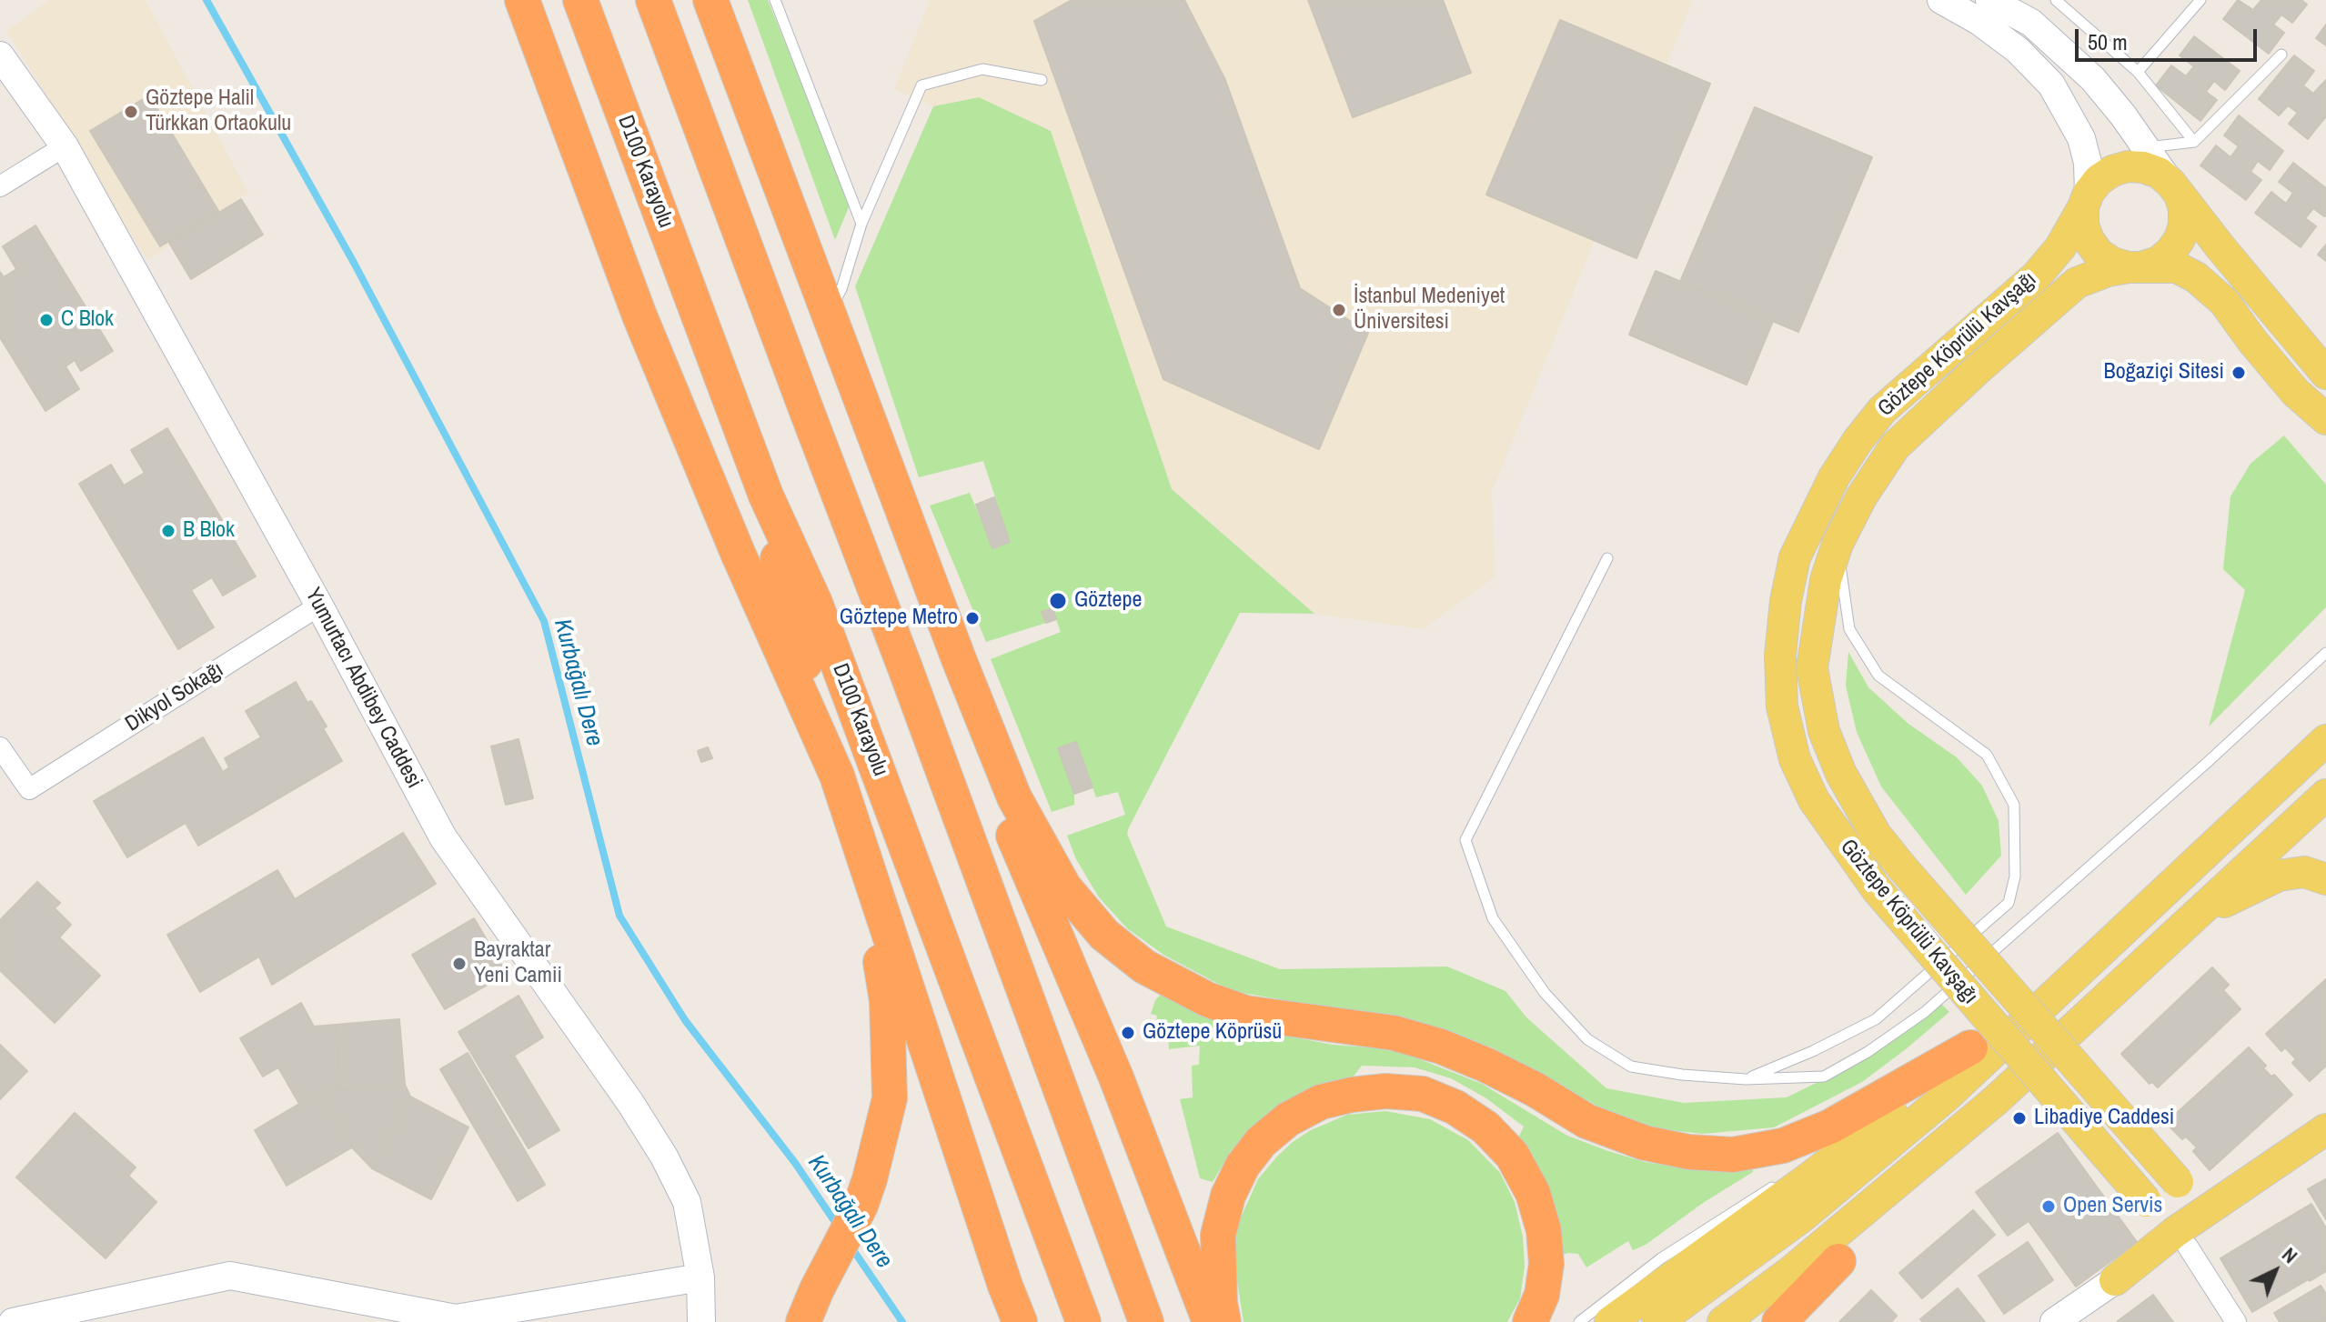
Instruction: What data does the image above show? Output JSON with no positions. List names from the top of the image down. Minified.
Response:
{"streets":{"highway":["D100 Karayolu"],"main road":["Göztepe Köprülü Kavşağı","Yumurtacı Abdibey Caddesi"],"street":["Dikyol Sokağı"]},"crossings":[["Yumurtacı Abdibey Caddesi","Dikyol Sokağı"]],"water":["Kurbağalı Dere"],"places":["Göztepe Halil Türkkan Ortaokulu","İstanbul Medeniyet Üniversitesi","C Blok","Boğaziçi Sitesi","B Blok","Göztepe","Göztepe Metro","Bayraktar Yeni Camii","Göztepe Köprüsü","Libadiye Caddesi","Open Servis"],"scale_bar":"50 m","north":"top right"}
